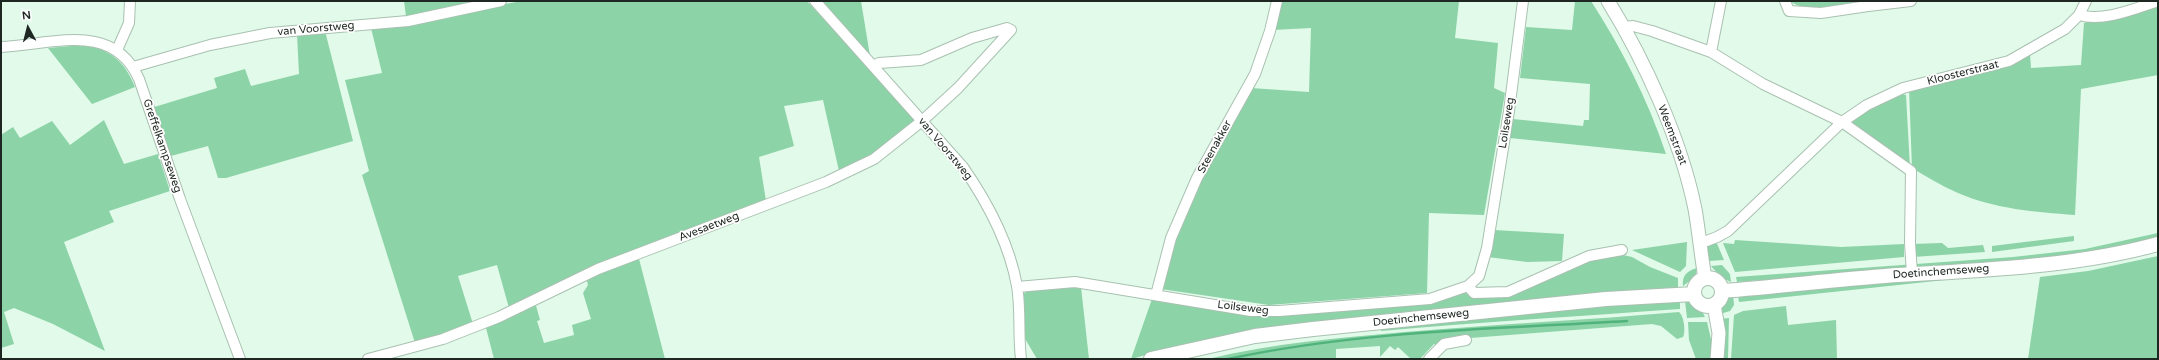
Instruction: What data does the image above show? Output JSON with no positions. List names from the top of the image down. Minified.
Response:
{"streets":{"main road":["Doetinchemseweg"],"street":["van Voorstweg","Kloosterstraat","Loilseweg","Weemstraat","Greffelkampseweg","Steenakker","Avesaetweg"]},"crossings":[["van Voorstweg","Loilseweg"],["van Voorstweg","Greffelkampseweg"],["van Voorstweg","Avesaetweg"],["Kloosterstraat","Weemstraat"],["Loilseweg","Steenakker"],["Weemstraat","Doetinchemseweg"]],"north":"top"}
